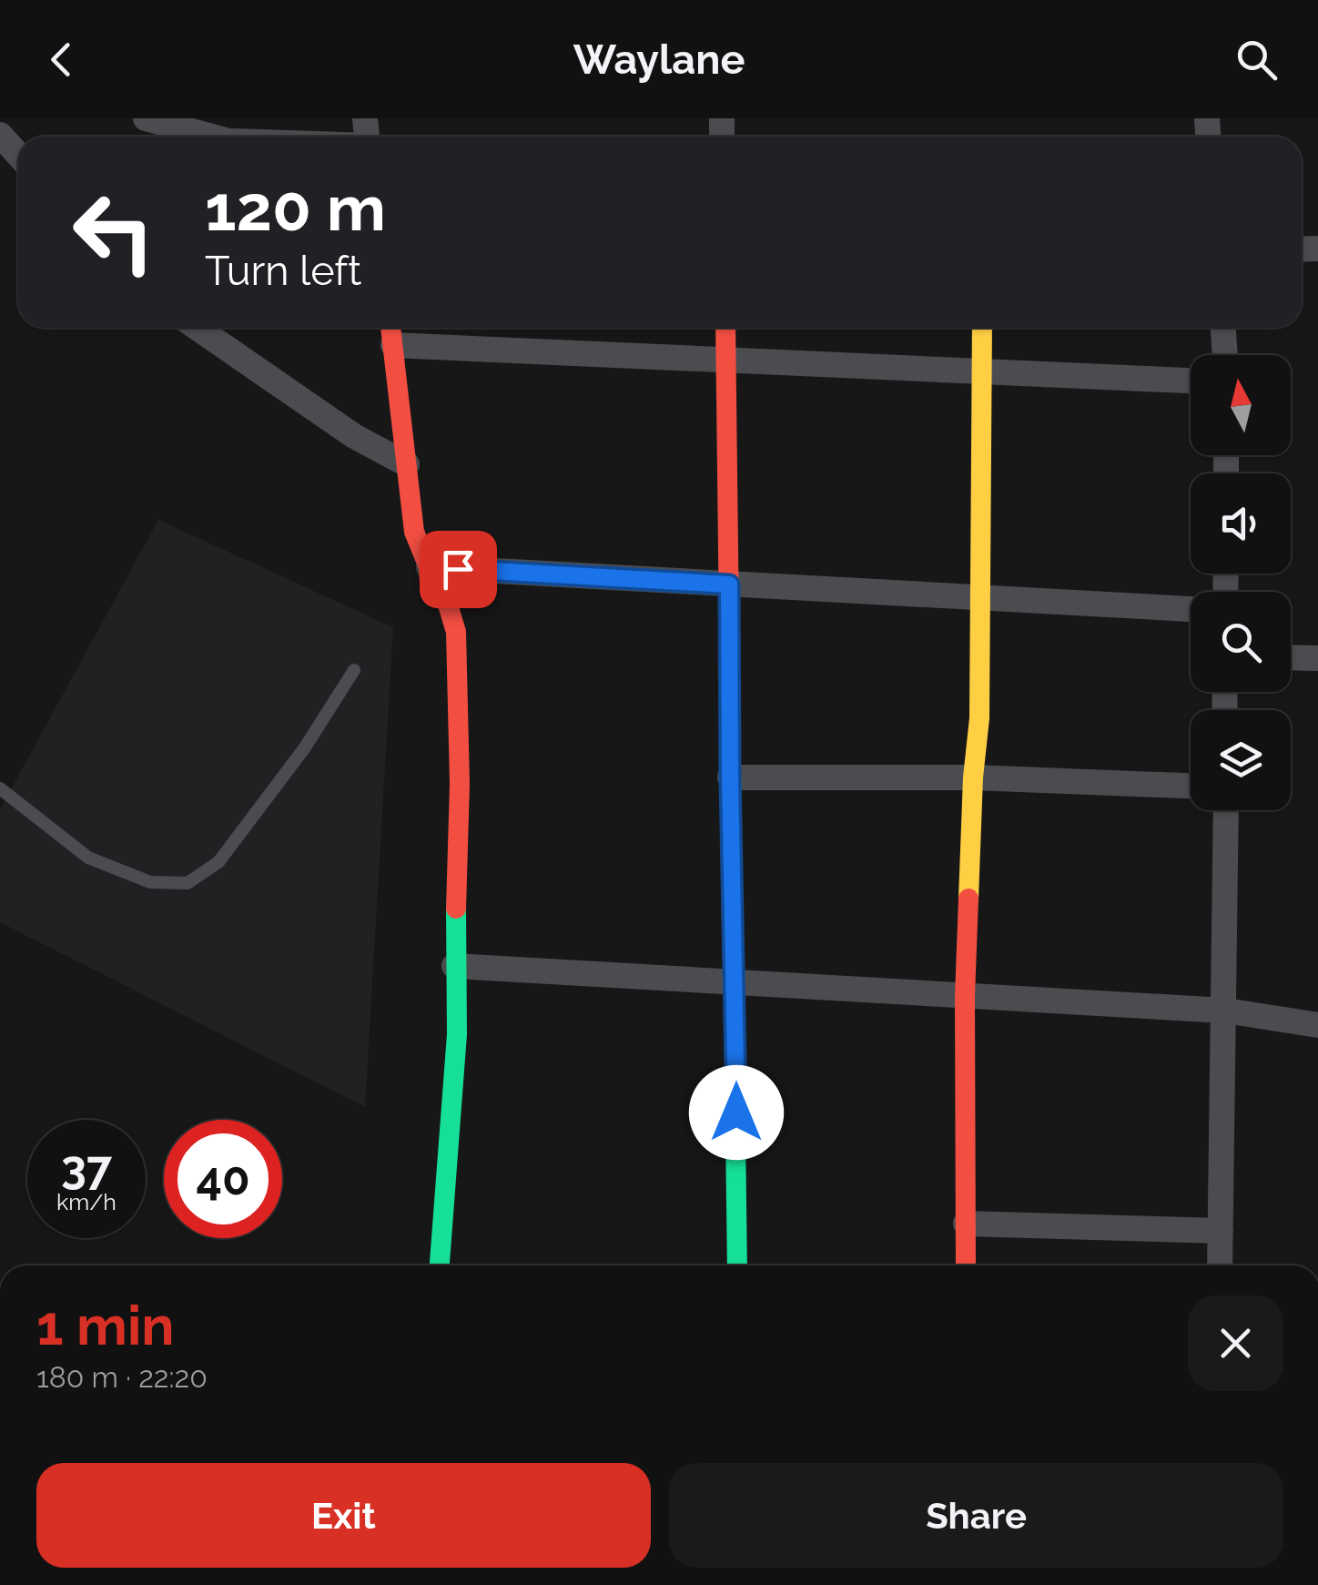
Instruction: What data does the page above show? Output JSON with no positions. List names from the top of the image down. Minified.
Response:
{"north":"top","page":{"header":"Waylane","turn":["120 m","Turn left"],"speed":"37 km/h","limit":"40","heading":["1 min","180 m · 22:20"],"buttons":["Exit","Share"]}}
